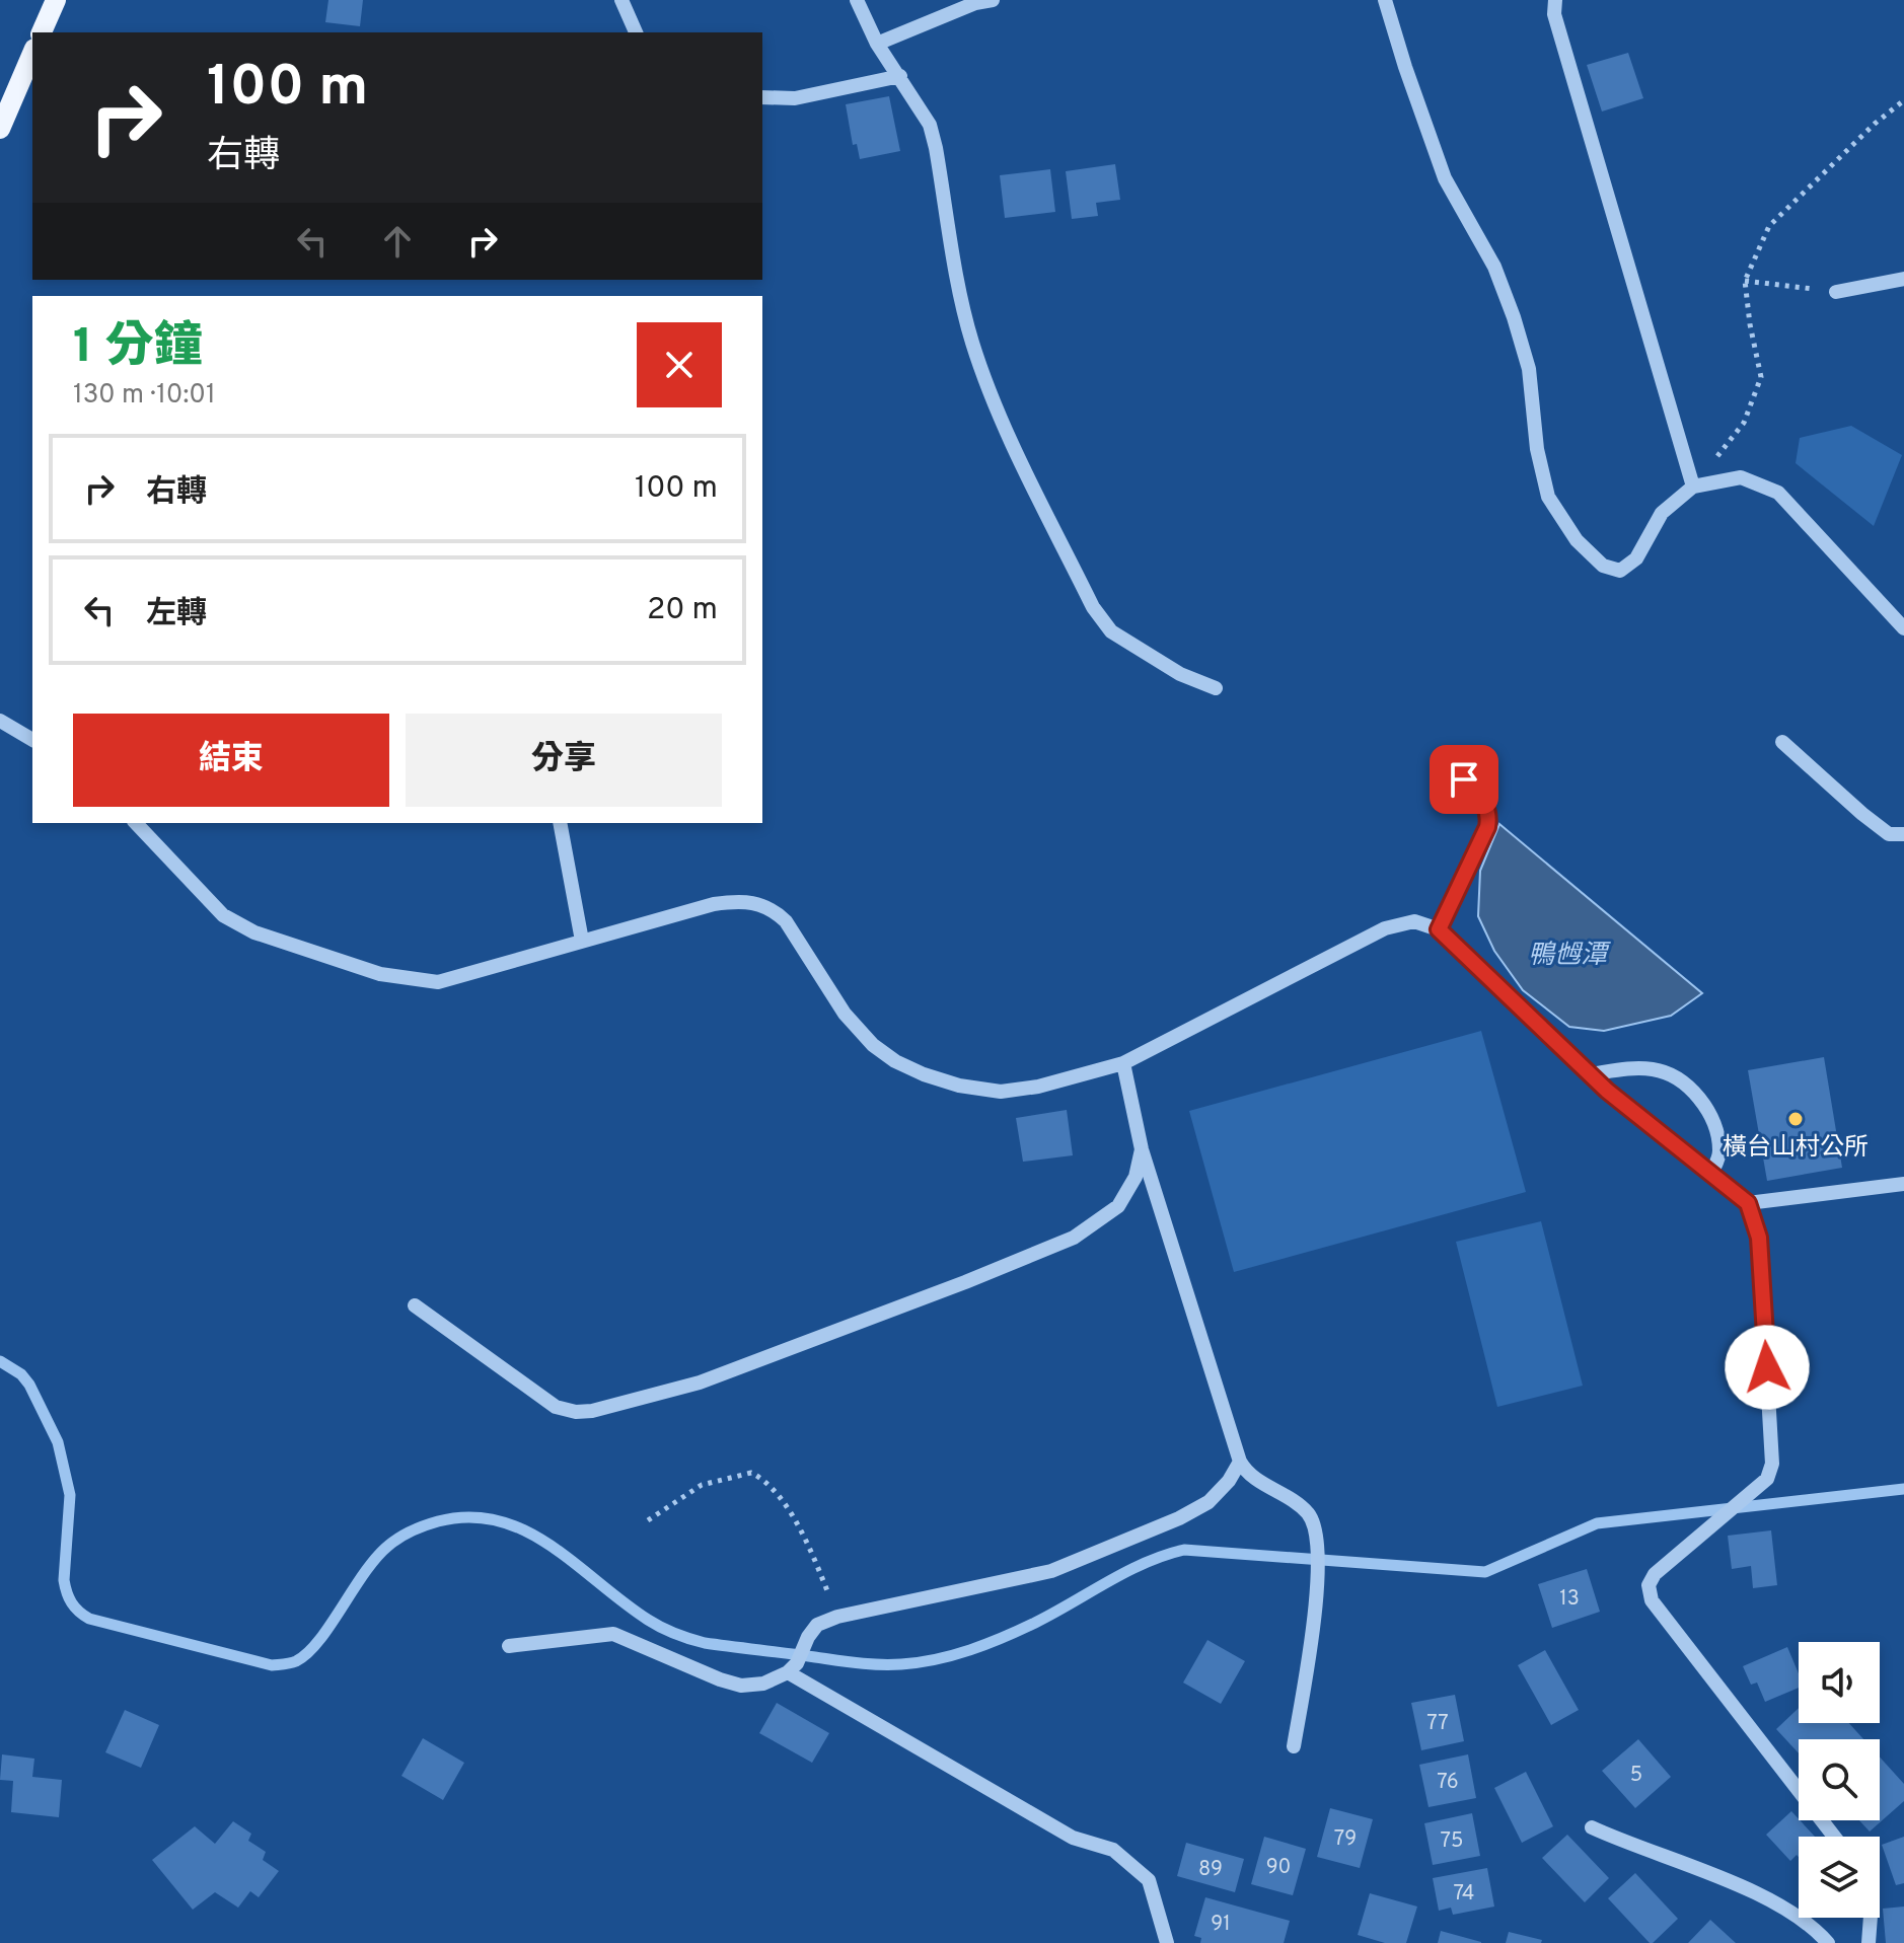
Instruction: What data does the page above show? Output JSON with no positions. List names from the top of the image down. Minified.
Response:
{"water":["鴨乸潭"],"places":["橫台山村公所"],"house_numbers":["13","77","5","76","79","75","90","89","74","91"],"page":{"turn":["100 m","右轉"],"heading":["1 分鐘","130 m · 10:01"],"list":[{"name":"右轉","value":"100 m"},{"name":"左轉","value":"20 m"}],"buttons":["結束","分享"]}}
